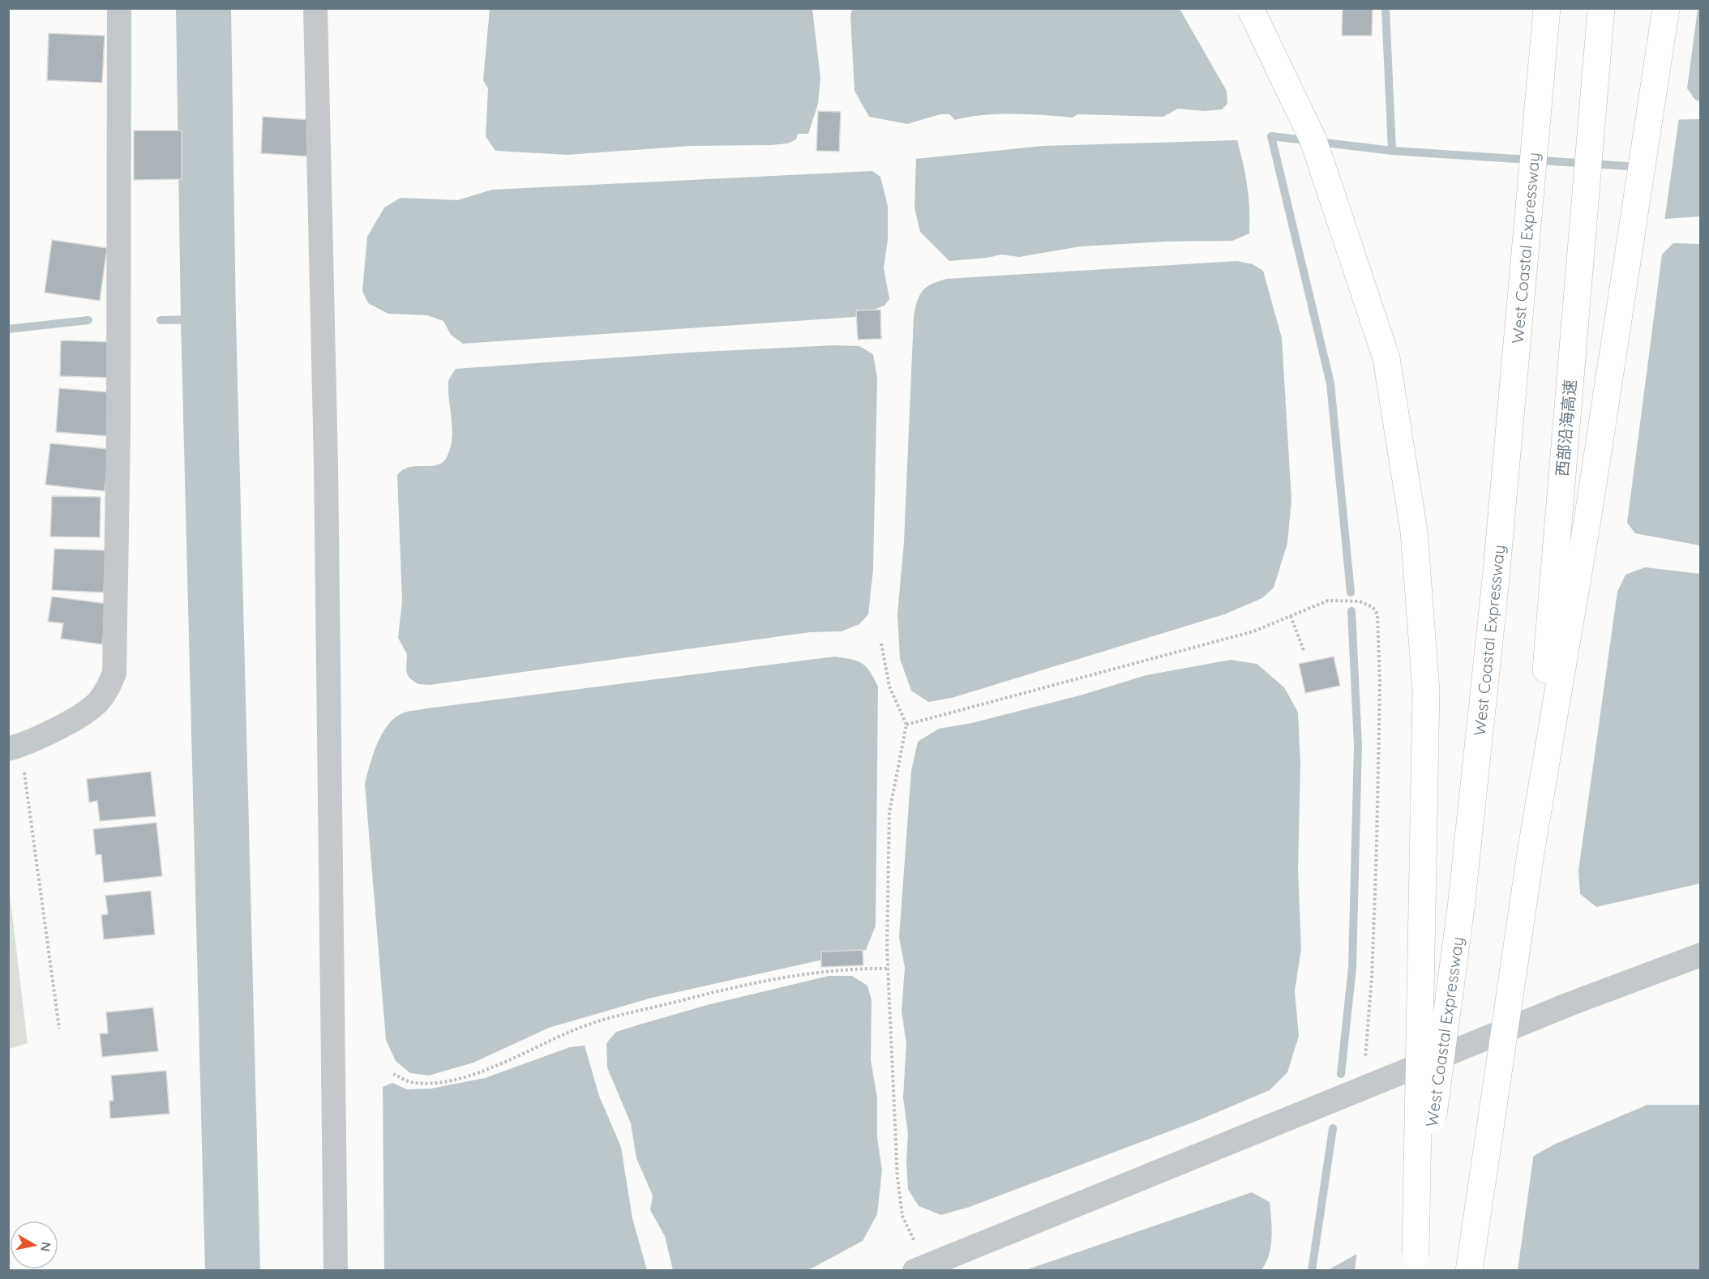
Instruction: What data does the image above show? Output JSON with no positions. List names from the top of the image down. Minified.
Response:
{"streets":{"highway":["West Coastal Expressway","西部沿海高速"]},"north":"right"}
